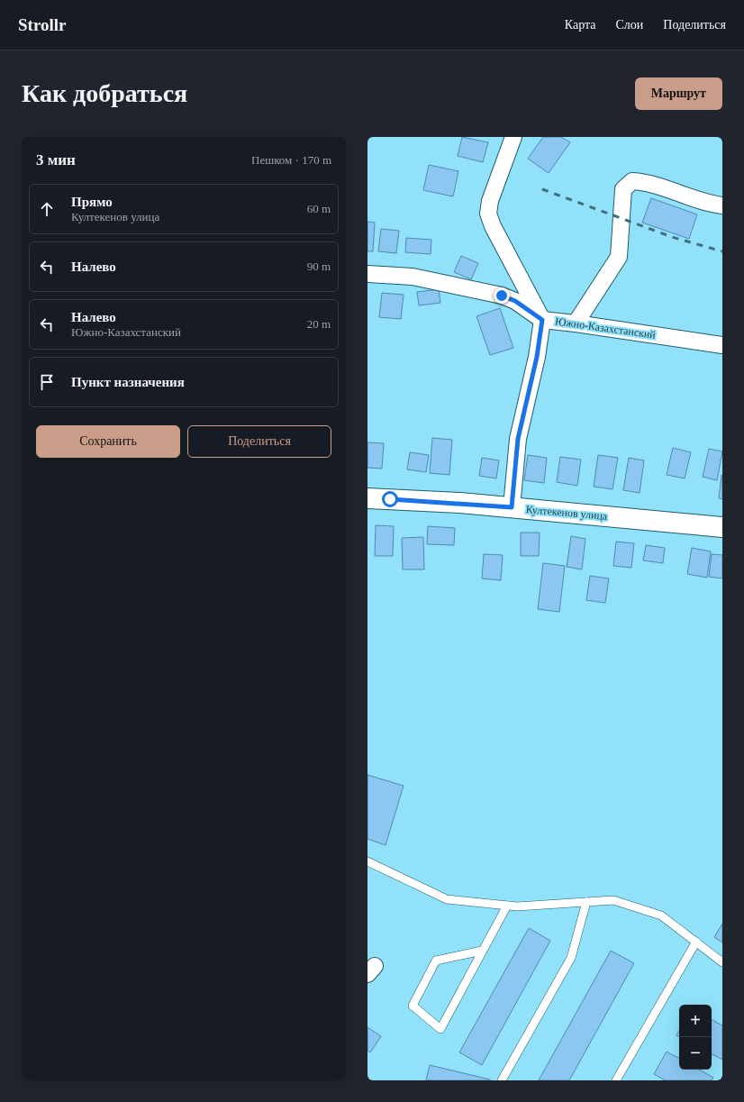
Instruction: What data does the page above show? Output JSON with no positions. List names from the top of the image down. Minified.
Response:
{"streets":{"street":["Южно-Казахстанский","Култекенов улица"]},"page":{"header":"Strollr","nav":["Карта","Слои","Поделиться"],"buttons":["Маршрут",["Сохранить","Поделиться"]],"title":"Как добраться","heading":["3 мин","Пешком · 170 m"],"list":[["Прямо","Култекенов улица","60 m"],["Налево","90 m"],["Налево","Южно-Казахстанский","20 m"],"Пункт назначения"],"map_buttons":["+","−"]}}
